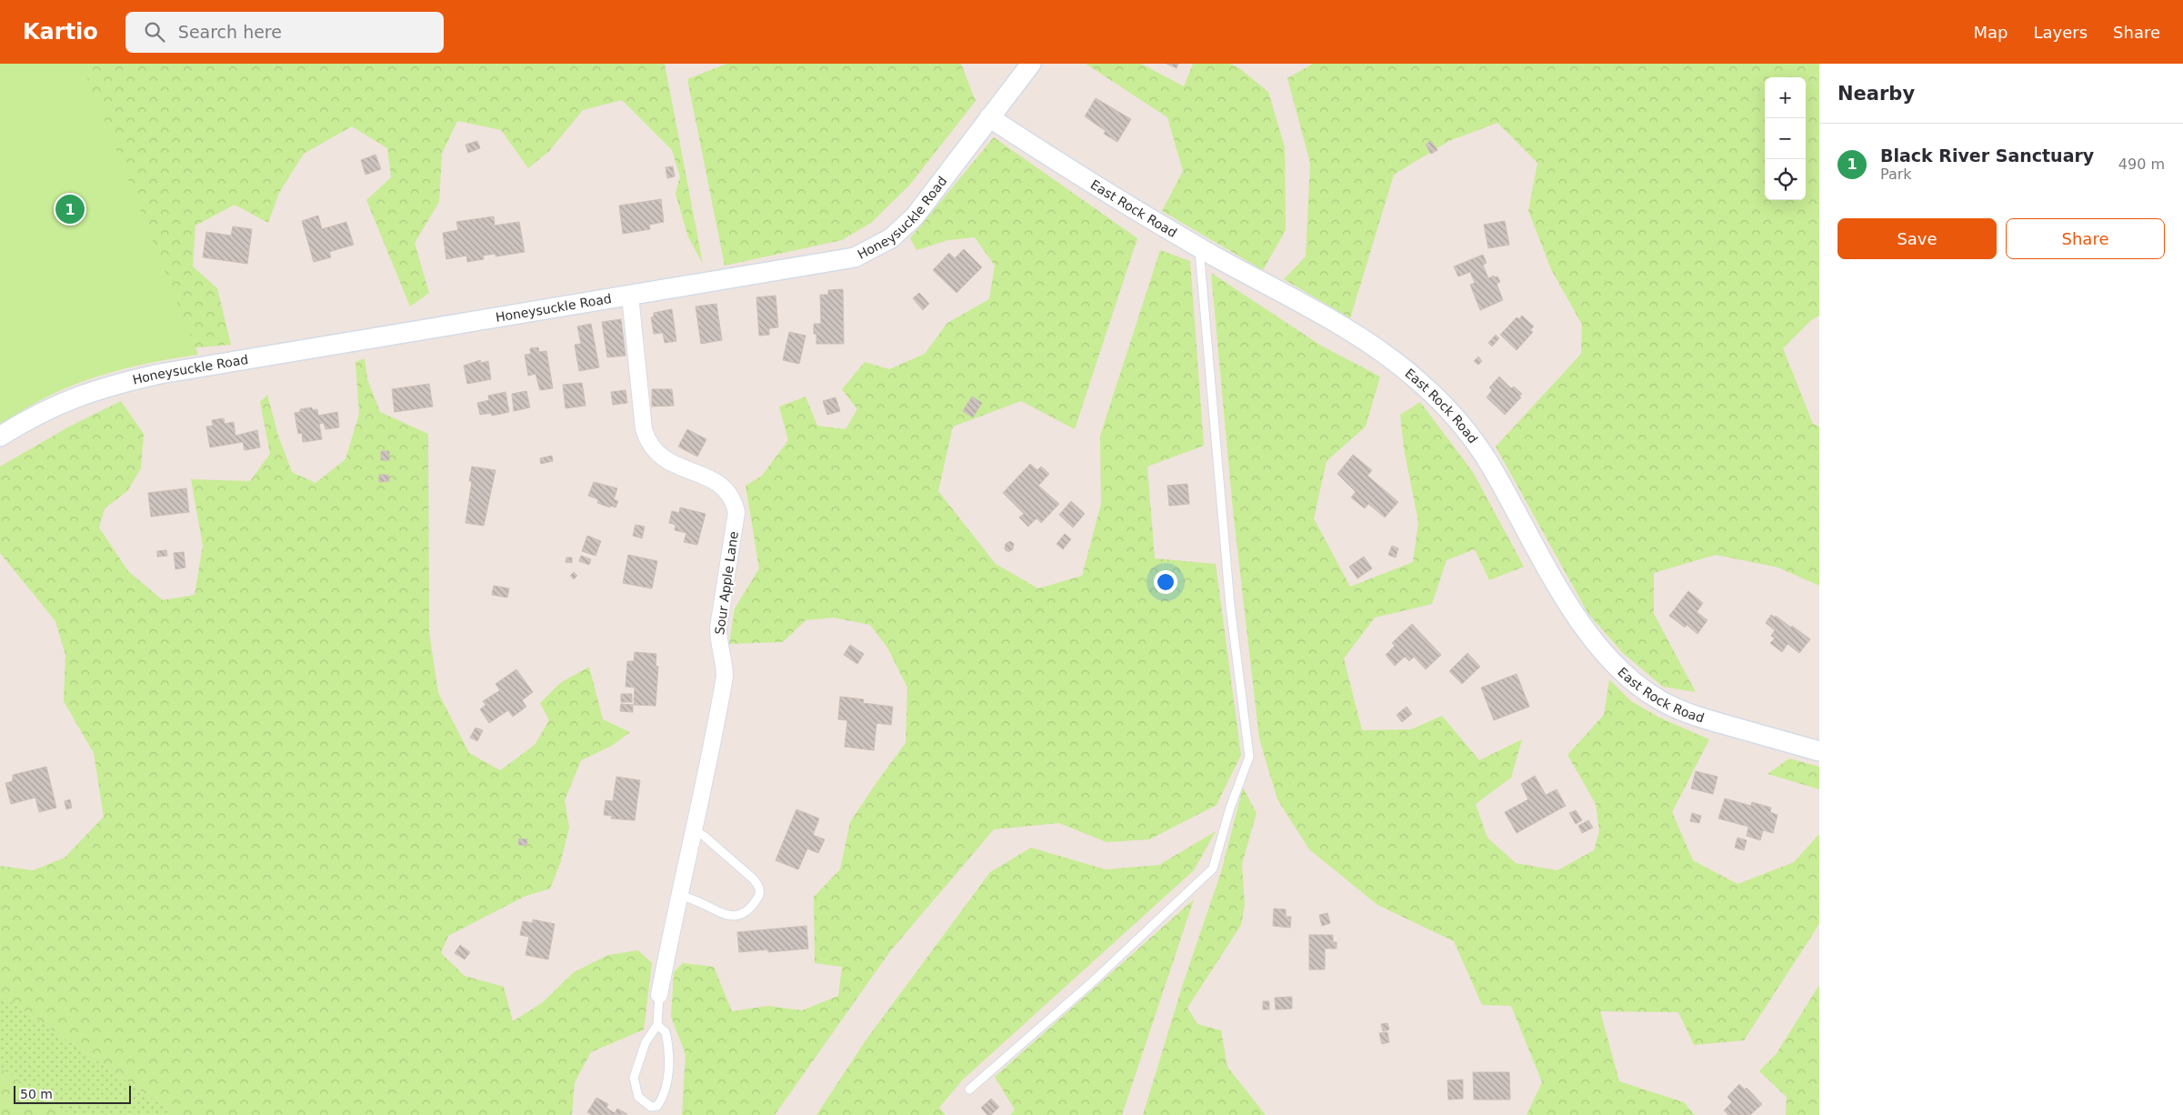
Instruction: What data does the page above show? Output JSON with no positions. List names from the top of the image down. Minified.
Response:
{"streets":{"street":["East Rock Road","Honeysuckle Road","Sour Apple Lane"]},"crossings":[["East Rock Road","Honeysuckle Road"],["Honeysuckle Road","Sour Apple Lane"]],"scale_bar":"50 m","page":{"header":"Kartio","search":"Search here","nav":["Map","Layers","Share"],"heading":"Nearby","map_buttons":["+","−"],"list":[{"mark":"1","name":"Black River Sanctuary","note":"Park","value":"490 m"}],"pins":"1","buttons":["Save","Share"],"scale":"50 m"}}
